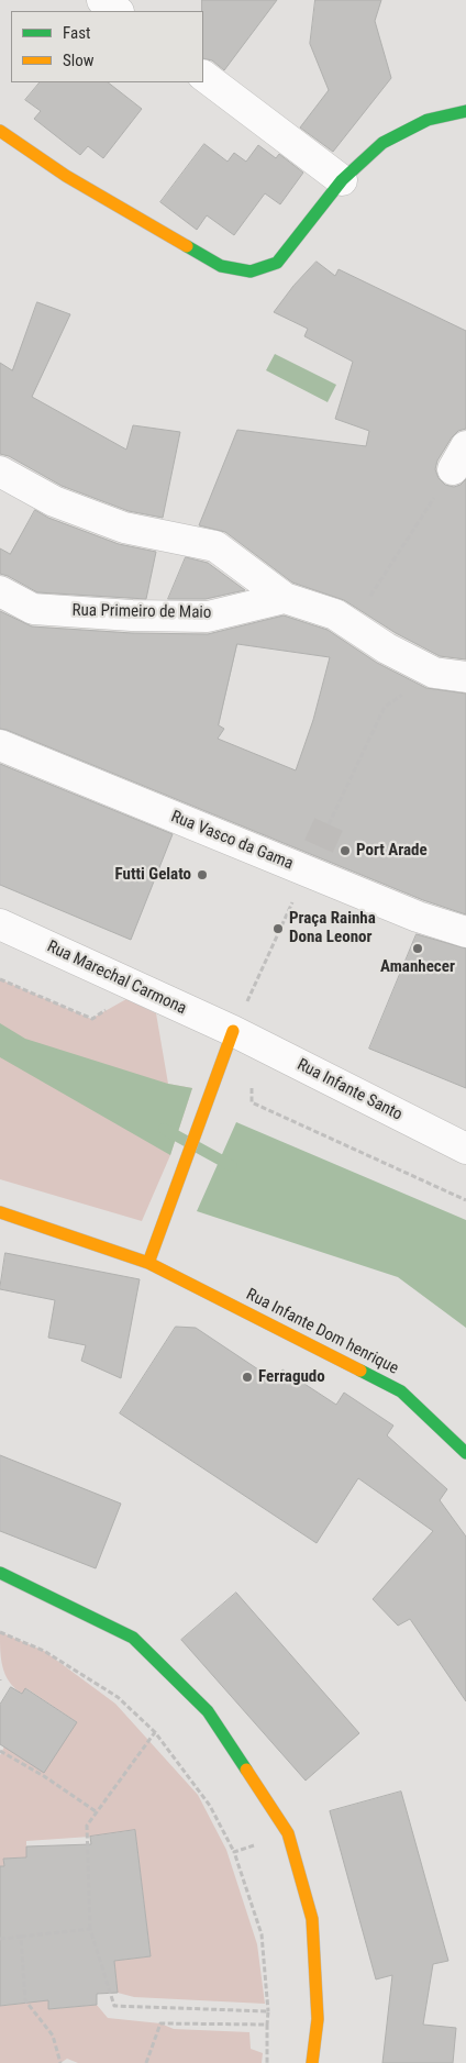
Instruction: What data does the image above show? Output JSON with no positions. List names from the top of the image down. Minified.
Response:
{"streets":{"street":["Rua Primeiro de Maio","Rua Vasco da Gama","Rua Marechal Carmona","Rua Infante Santo","Rua Infante Dom henrique"]},"crossings":[["Rua Marechal Carmona","Rua Infante Santo"]],"places":["Port Arade","Futti Gelato","Praça Rainha Dona Leonor","Amanhecer","Ferragudo"],"legend":["Fast","Slow"]}
